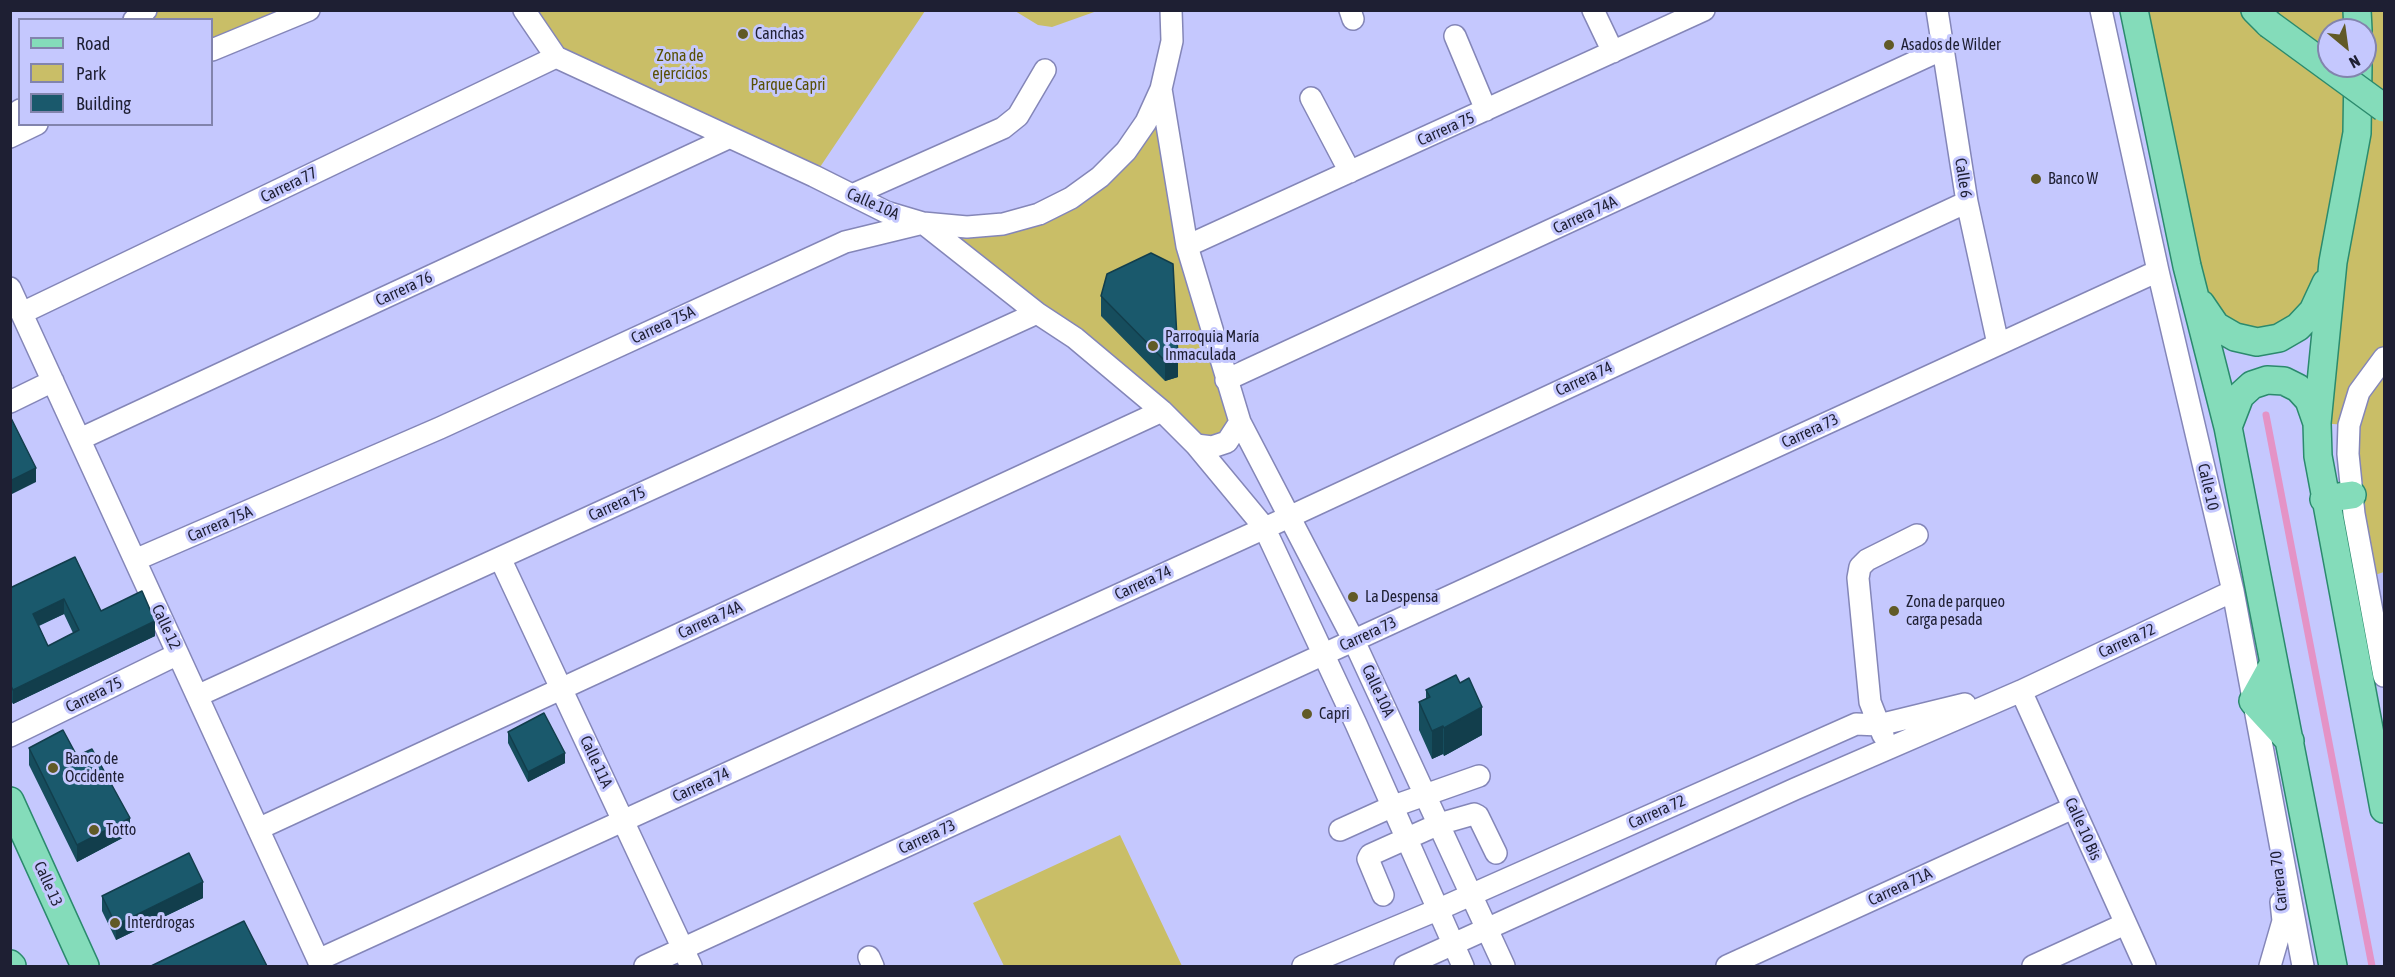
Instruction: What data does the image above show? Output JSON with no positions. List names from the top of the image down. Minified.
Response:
{"streets":{"main road":["Calle 10","Calle 13"],"street":["Carrera 75","Calle 6","Carrera 77","Calle 10A","Carrera 74A","Carrera 76","Carrera 75A","Carrera 74","Carrera 73","Calle 12","Carrera 72","Calle 11A","Calle 10 Bis","Carrera 70","Carrera 71A"]},"crossings":[["Carrera 75","Calle 10A"],["Carrera 75","Calle 12"],["Carrera 75","Calle 11A"],["Calle 6","Carrera 74A"],["Calle 6","Carrera 74"],["Calle 6","Carrera 73"],["Carrera 77","Calle 10A"],["Carrera 77","Calle 12"],["Calle 10A","Carrera 74A"],["Calle 10A","Carrera 76"],["Calle 10A","Carrera 75A"],["Calle 10A","Carrera 74"],["Calle 10A","Carrera 73"],["Calle 10A","Carrera 72"],["Carrera 74A","Calle 12"],["Carrera 74A","Calle 11A"],["Carrera 76","Calle 12"],["Carrera 75A","Calle 12"],["Carrera 74","Calle 12"],["Carrera 74","Calle 11A"],["Carrera 73","Calle 10"],["Carrera 73","Calle 11A"],["Calle 10","Carrera 72"],["Calle 10","Carrera 70"],["Carrera 72","Calle 10 Bis"],["Calle 10 Bis","Carrera 71A"]],"parks":["Zona de ejercicios","Parque Capri"],"places":["Canchas","Asados de Wilder","Banco W","Parroquia María Inmaculada","La Despensa","Zona de parqueo carga pesada","Capri","Banco de Occidente","Totto","Interdrogas"],"legend":["Road","Park","Building"],"north":"bottom right"}
